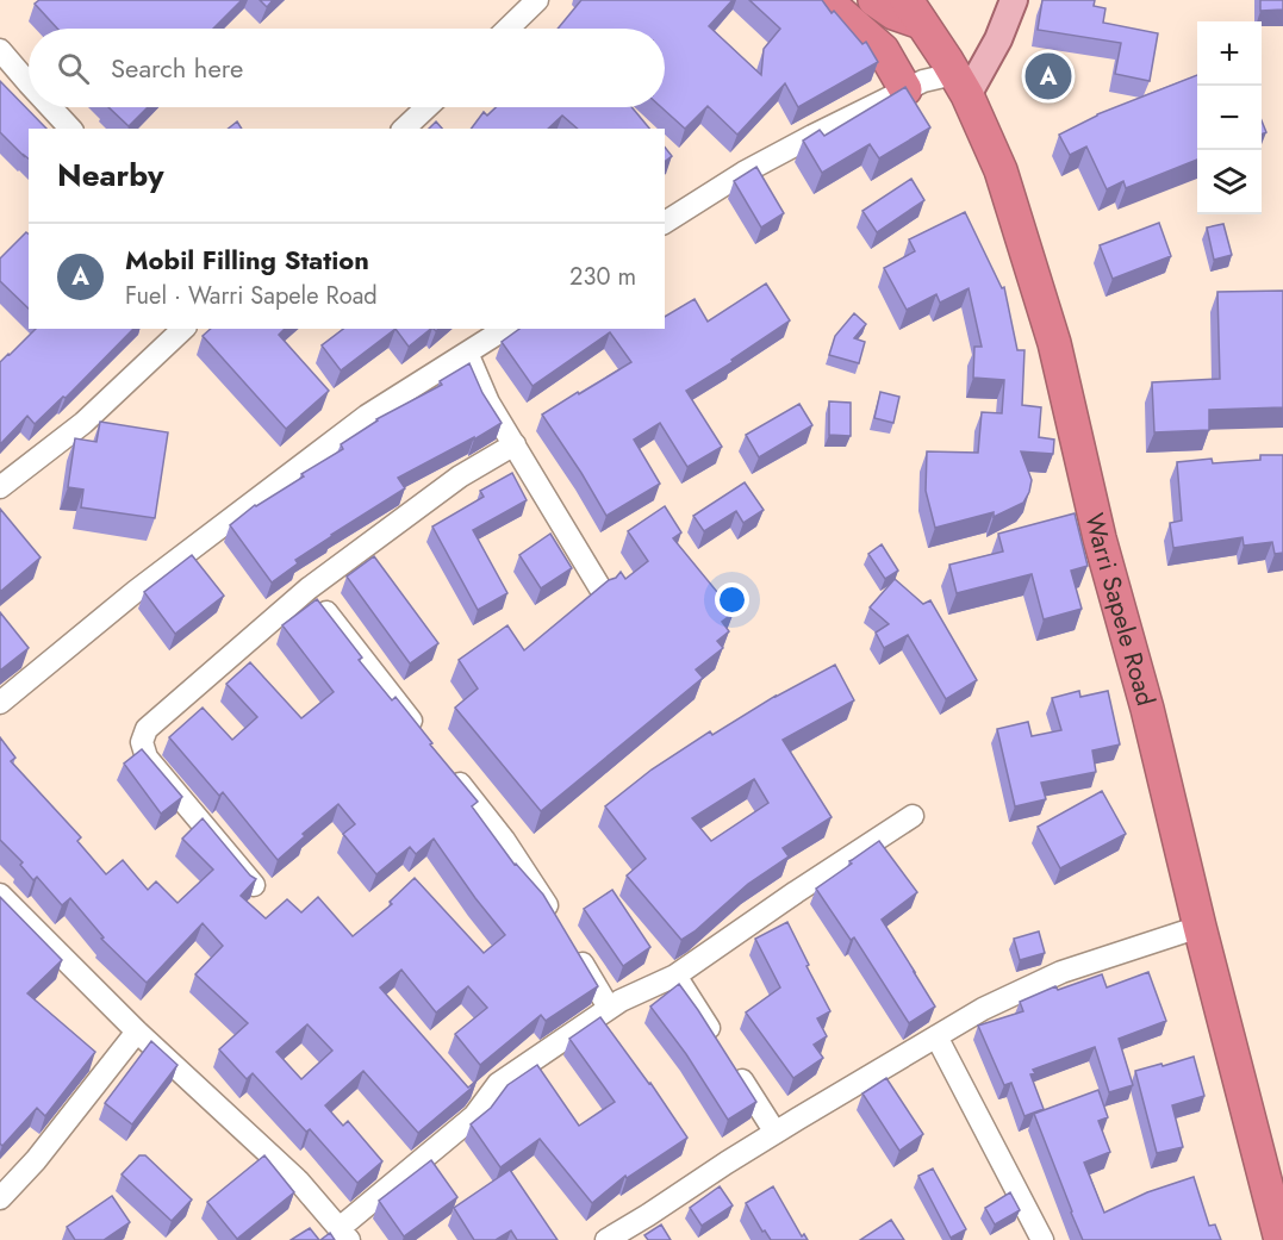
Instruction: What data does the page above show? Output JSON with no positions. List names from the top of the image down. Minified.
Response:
{"streets":{"highway":["Warri Sapele Road"]},"page":{"map_buttons":["+","−"],"search":"Search here","pins":"A","heading":"Nearby","list":[{"mark":"A","name":"Mobil Filling Station","note":"Fuel · Warri Sapele Road","value":"230 m"}]}}
